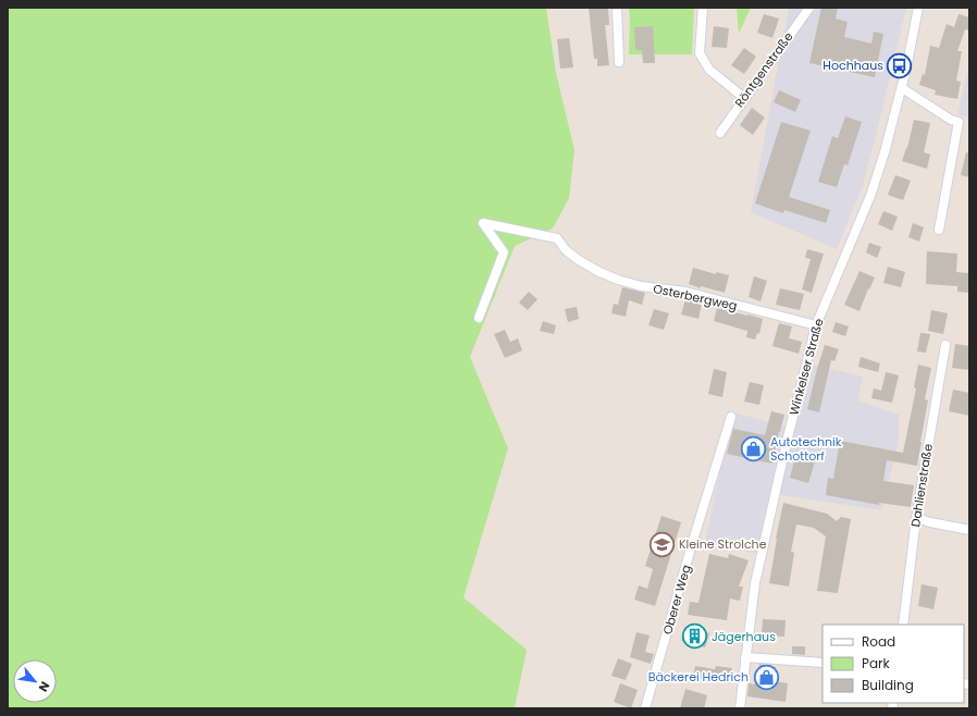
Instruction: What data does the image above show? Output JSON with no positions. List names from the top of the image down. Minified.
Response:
{"streets":{"street":["Röntgenstraße","Osterbergweg","Winkelser Straße","Dahlienstraße","Oberer Weg"]},"crossings":[["Osterbergweg","Winkelser Straße"]],"places":{"bus stop":["Hochhaus"],"shop":["Autotechnik Schottorf","Bäckerei Hedrich"],"school or university":["Kleine Strolche"],"building":["Jägerhaus"]},"legend":["Road","Park","Building"],"north":"bottom right"}
